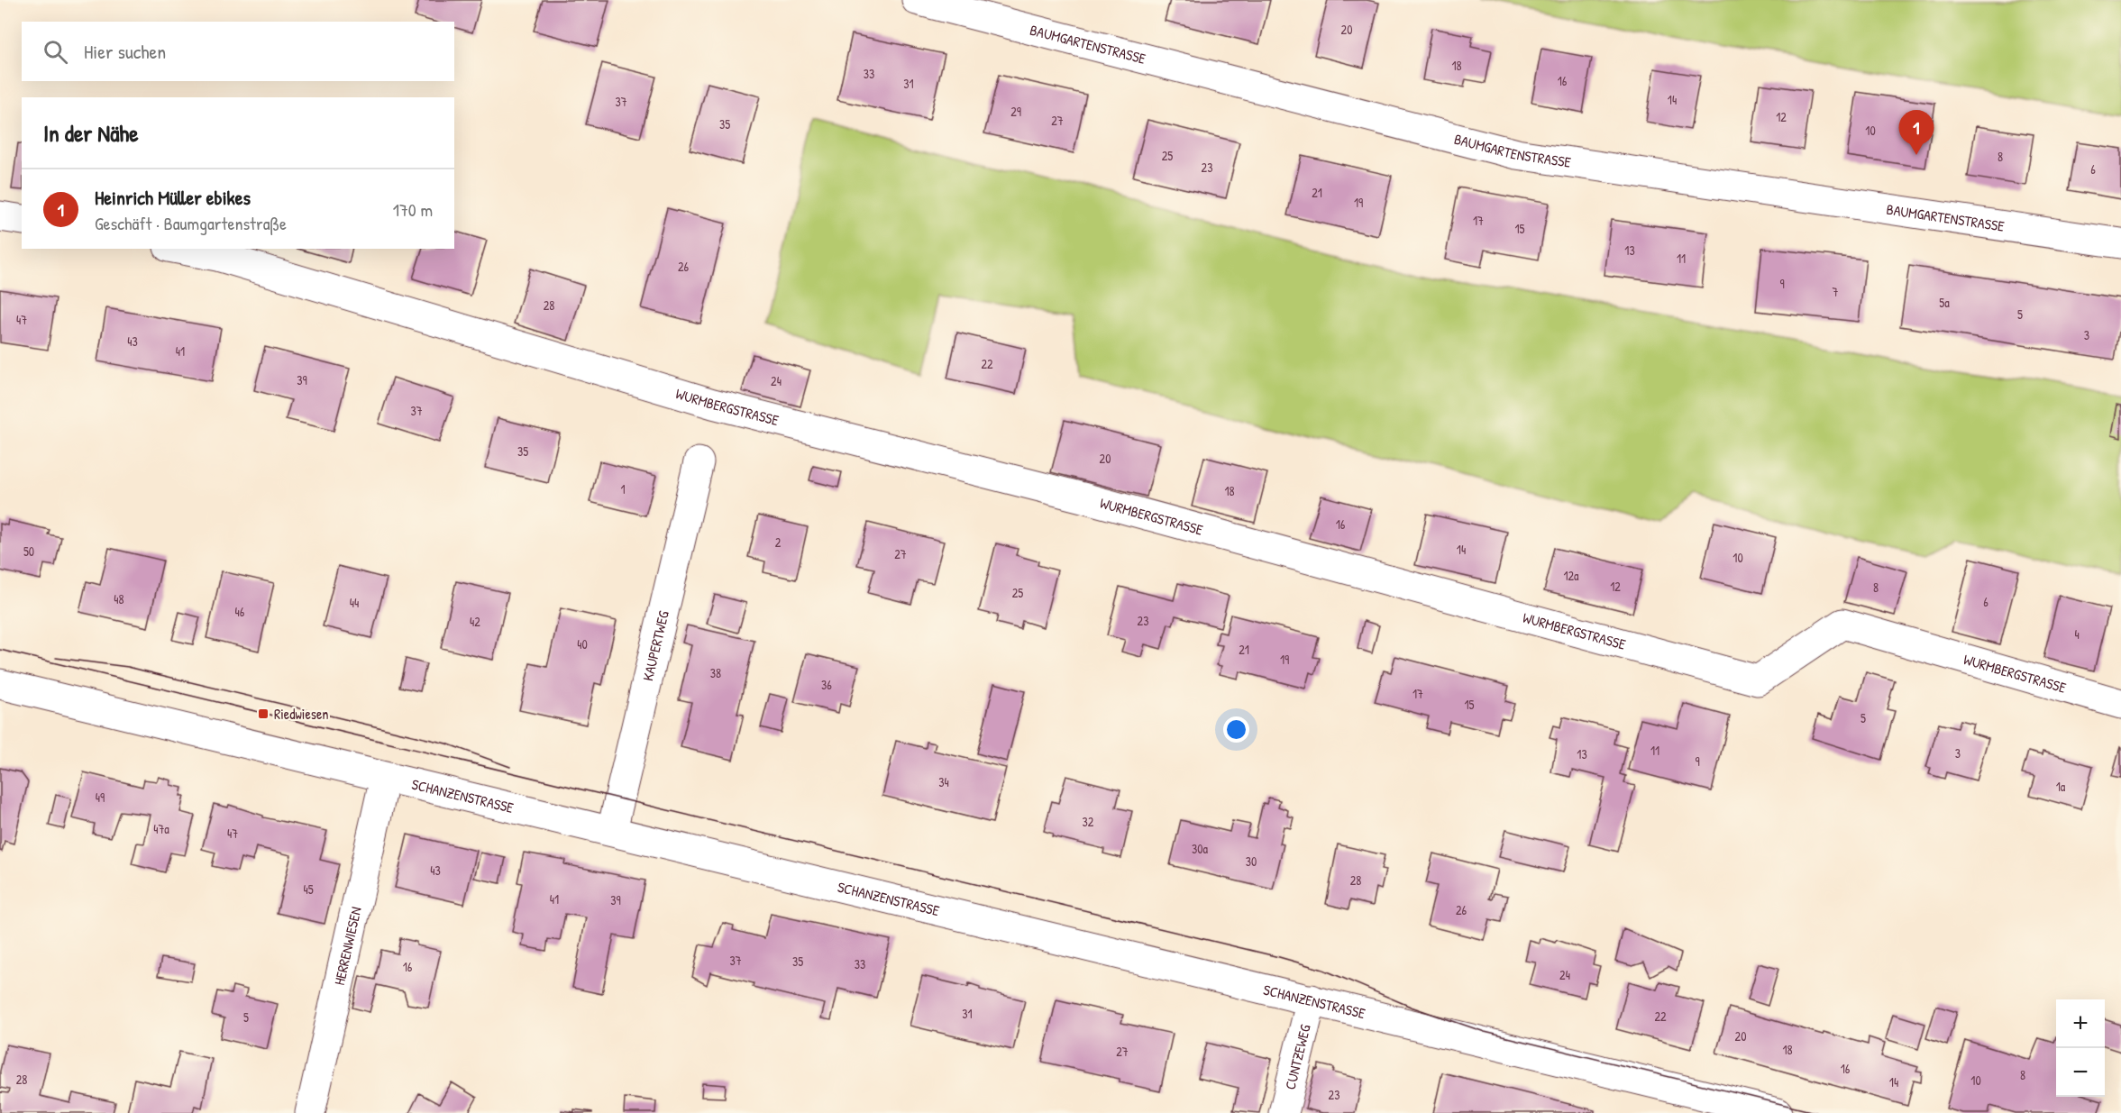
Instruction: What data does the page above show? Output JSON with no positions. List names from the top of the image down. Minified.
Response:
{"streets":{"street":["BAUMGARTENSTRASSE","WURMBERGSTRASSE","KAUPERTWEG","SCHANZENSTRASSE","HERRENWIESEN","CUNTZEWEG"]},"crossings":[["KAUPERTWEG","SCHANZENSTRASSE"],["SCHANZENSTRASSE","HERRENWIESEN"],["SCHANZENSTRASSE","CUNTZEWEG"]],"places":{"transit":["Riedwiesen"]},"house_numbers":["20","18","33","16","31","14","37","29","12","27","35","10","25","8","23","6","21","19","17","15","13","11","26","9","7","5a","28","5","47","3","43","41","22","39","24","37","35","20","1","18","16","2","14","50","27","10","12a","12","8","25","48","6","44","46","23","42","4","40","21","19","38","36","17","15","5","11","3","13","9","34","1a","49","32","47a","47","30a","30","43","28","45","41","39","26","37","35","33","16","24","31","22","5","20","18","27","16","8","28","10","14","23"],"page":{"search":"Hier suchen","heading":"In der Nähe","pins":"1","list":[{"mark":"1","name":"Heinrich Müller ebikes","note":"Geschäft · Baumgartenstraße","value":"170 m"}],"map_buttons":["+","−"]}}
